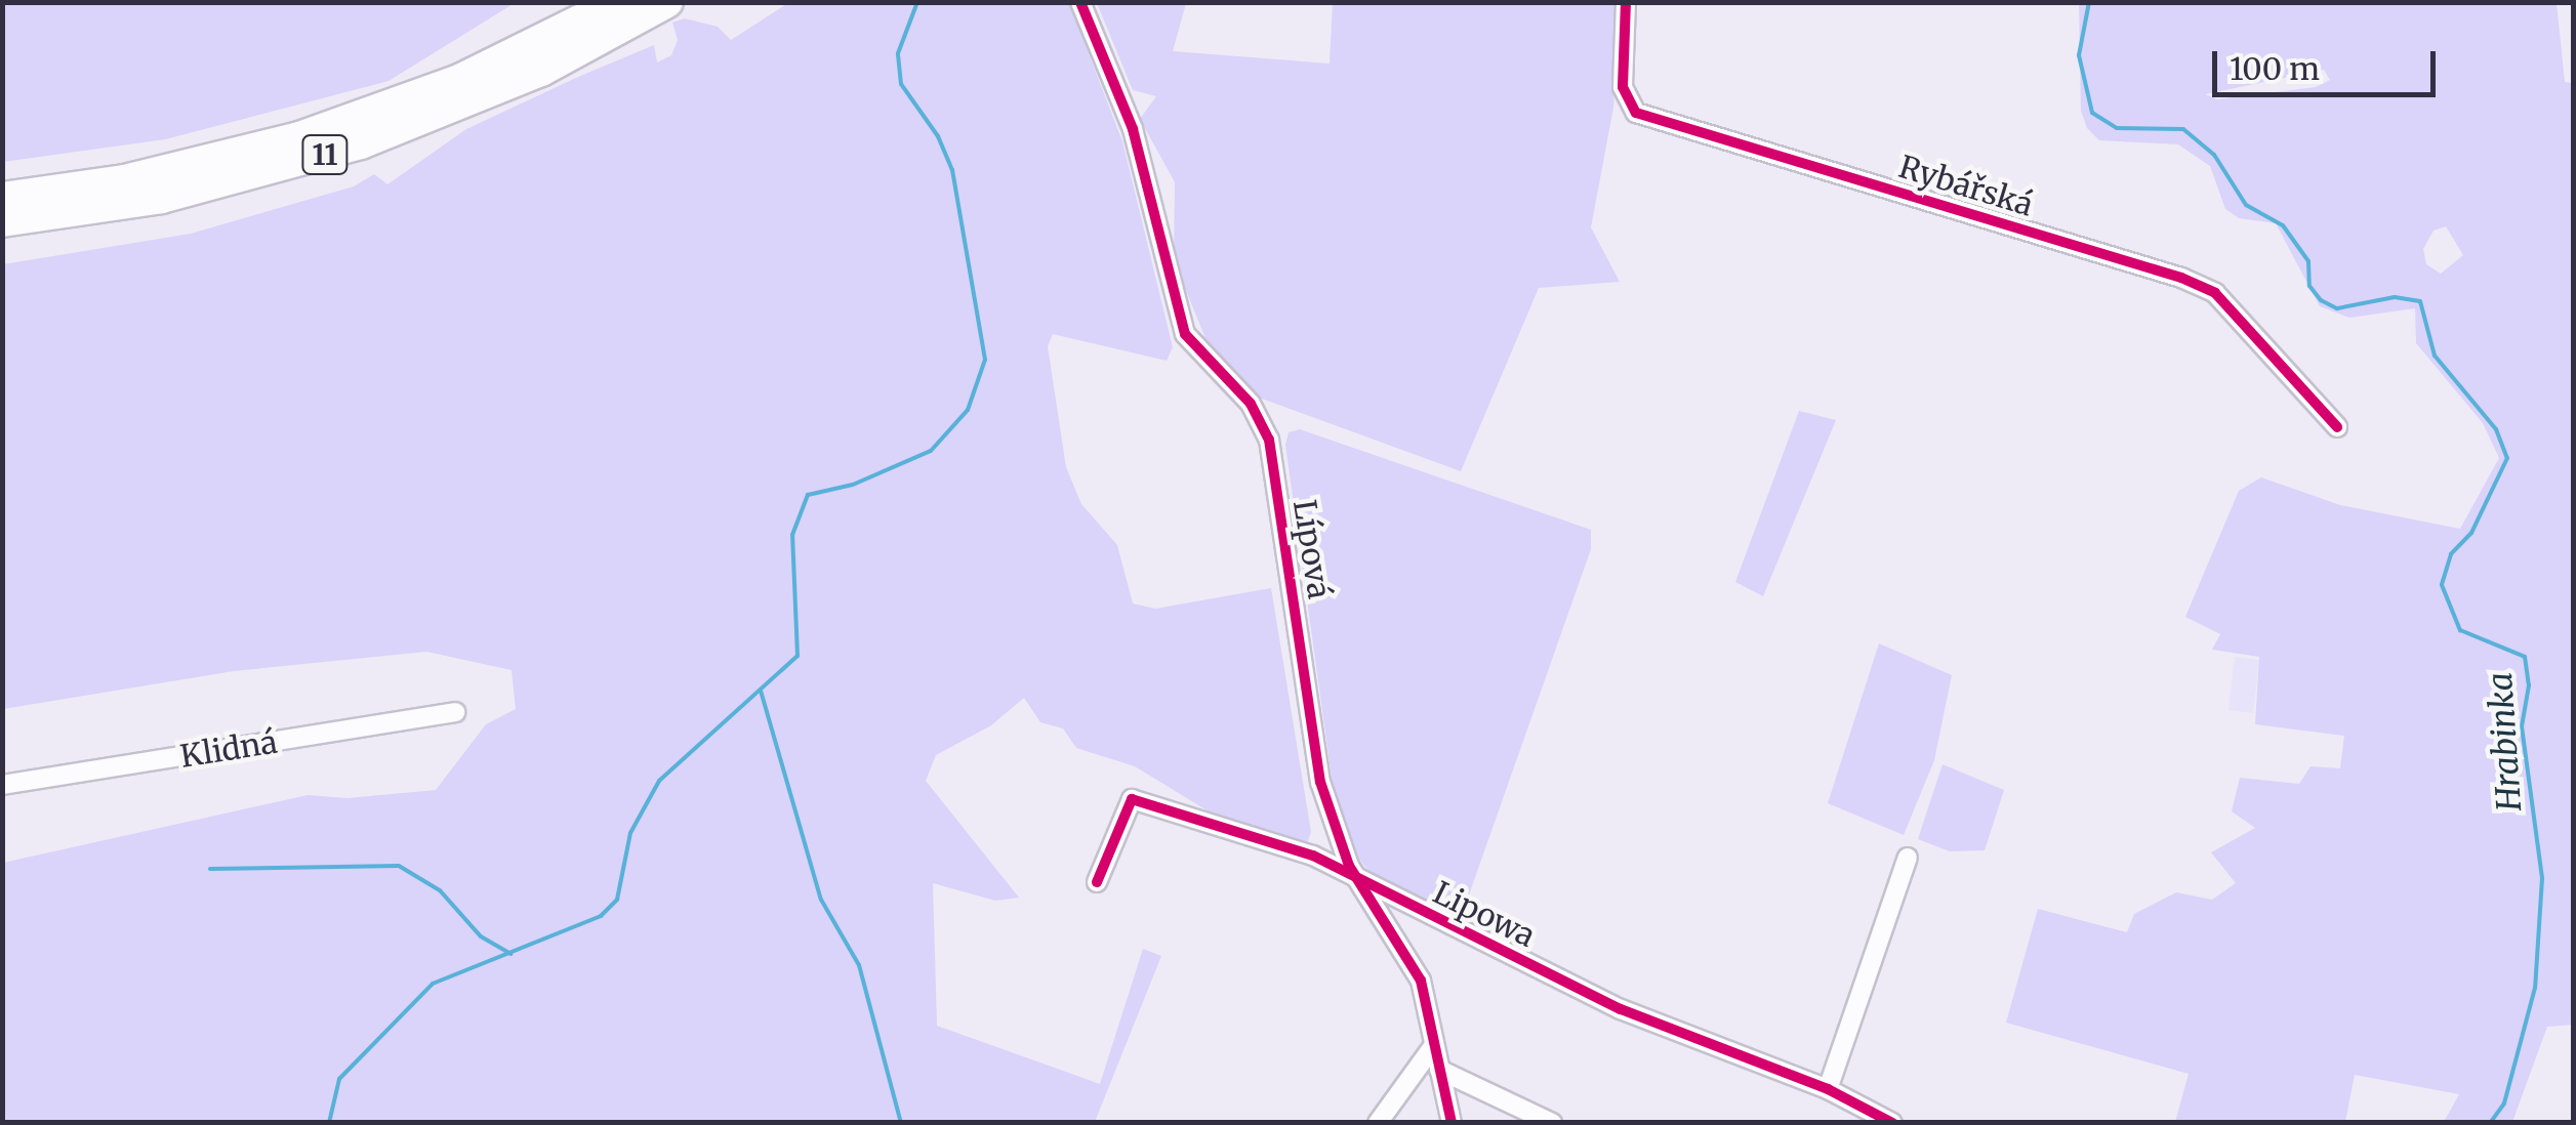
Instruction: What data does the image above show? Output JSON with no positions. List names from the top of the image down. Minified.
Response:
{"streets":{"highway":["11"],"street":["Rybářská","Lípová","Klidná","Lipowa"]},"crossings":[["Lípová","Lipowa"]],"water":["Hrabinka"],"scale_bar":"100 m"}
